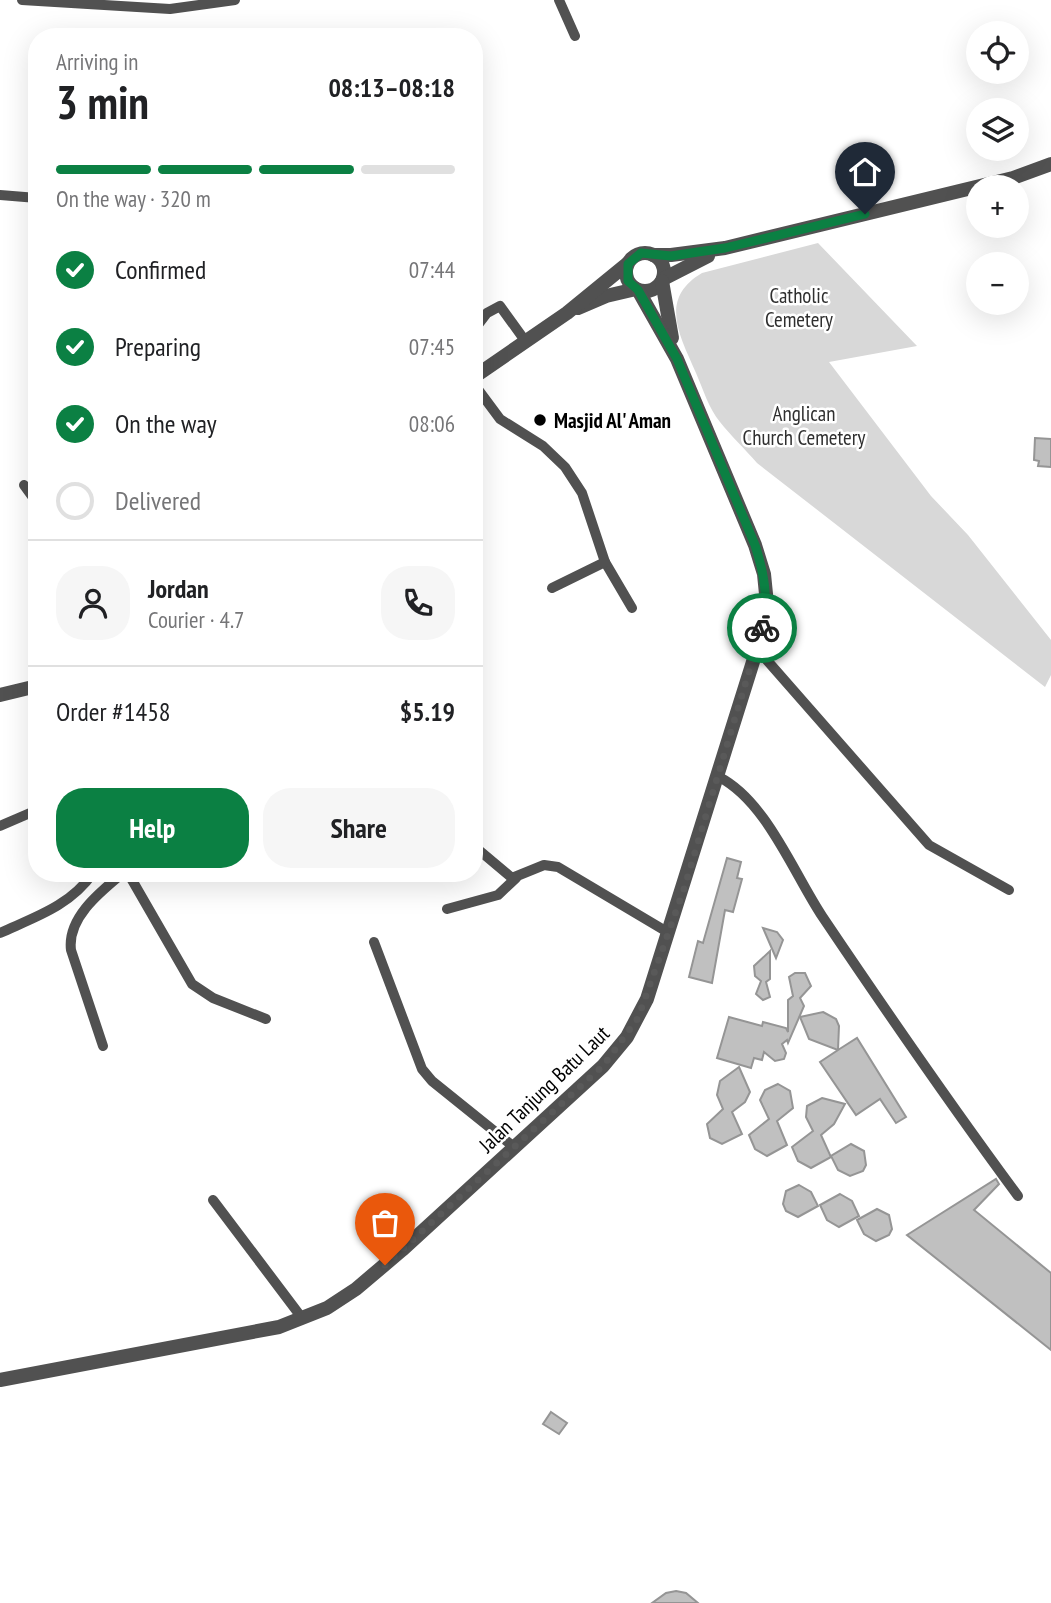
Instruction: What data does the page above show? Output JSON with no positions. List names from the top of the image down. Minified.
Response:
{"streets":{"street":["Jalan Tanjung Batu Laut"]},"parks":["Catholic Cemetery","Anglican Church Cemetery"],"places":["Masjid Al' Aman"],"page":{"map_buttons":["+","−"],"heading":["3 min","Arriving in","08:13–08:18"],"panel":["Jordan","Courier · 4.7","Order #1458","$5.19"],"bar":"On the way · 320 m","list":[["Confirmed","07:44"],["Preparing","07:45"],["On the way","08:06"],"Delivered"],"buttons":["Help","Share"]}}
